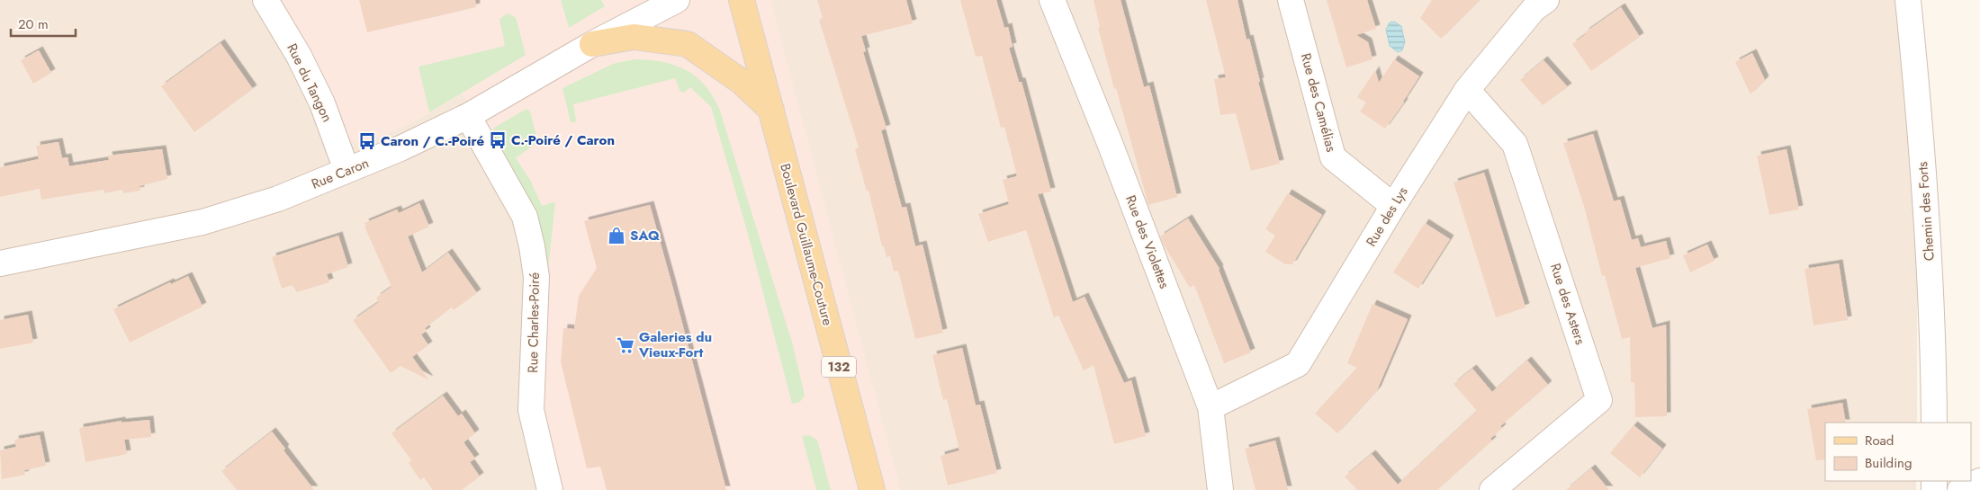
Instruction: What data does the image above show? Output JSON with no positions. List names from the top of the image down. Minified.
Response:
{"streets":{"main road":["Boulevard Guillaume-Couture","132"],"street":["Rue du Tangon","Rue des Camélias","Rue Caron","Chemin des Forts","Rue des Lys","Rue des Violettes","Rue des Asters","Rue Charles-Poiré"]},"crossings":[["Rue du Tangon","Rue Caron"],["Rue des Camélias","Rue des Lys"],["Rue Caron","Rue Charles-Poiré"],["Rue des Lys","Rue des Violettes"],["Rue des Lys","Rue des Asters"]],"places":{"bus stop":["C.-Poiré / Caron","Caron / C.-Poiré"],"shop":["SAQ"],"supermarket":["Galeries du Vieux-Fort"]},"legend":["Road","Building"],"scale_bar":"20 m"}
